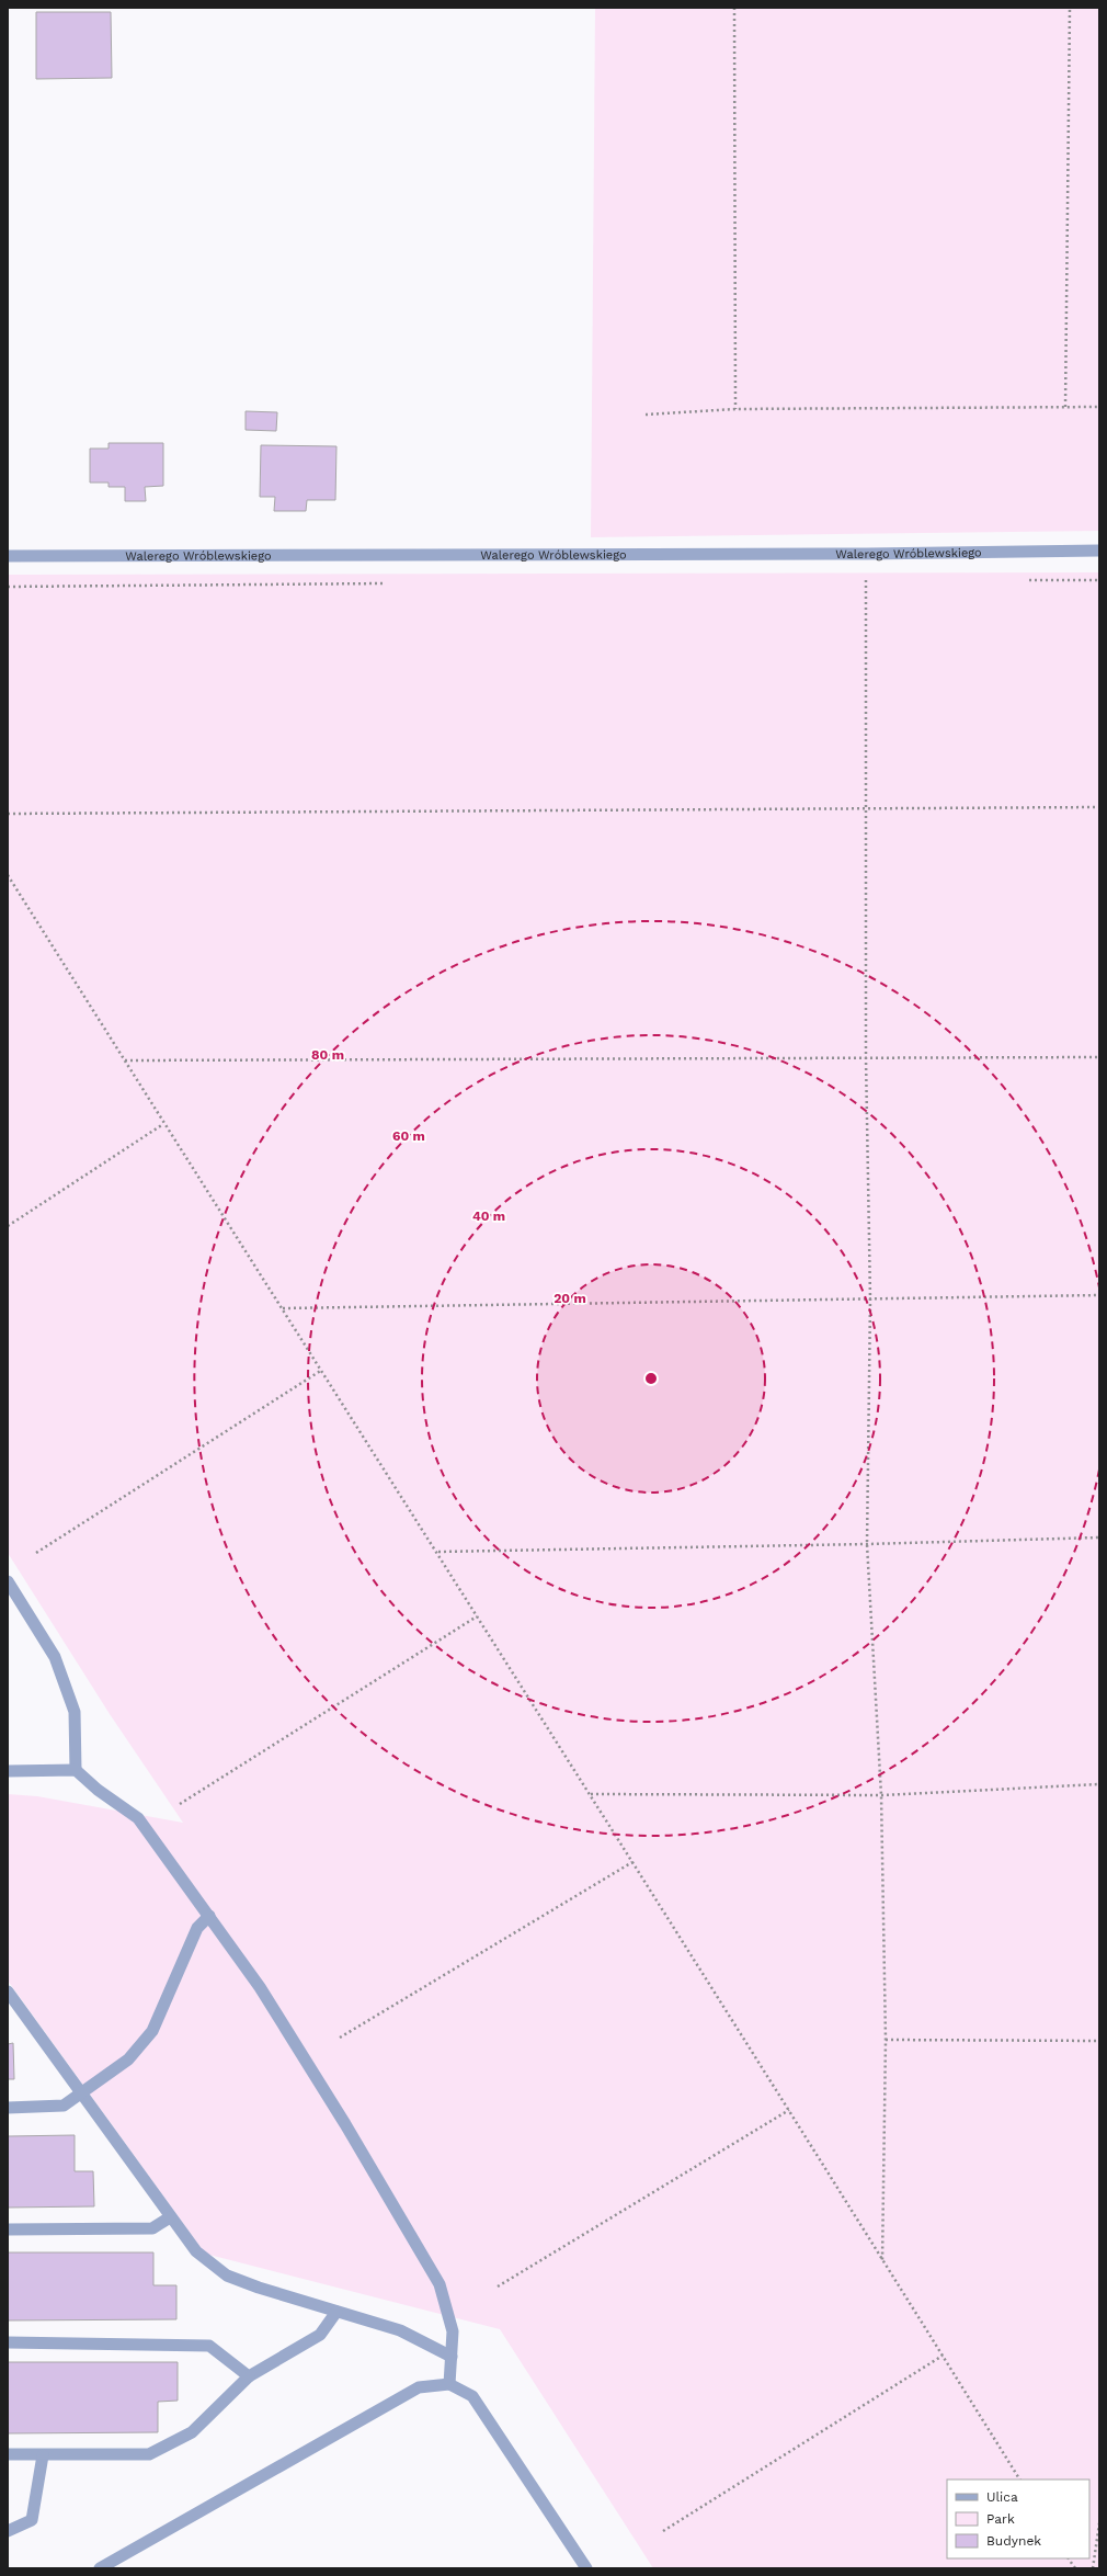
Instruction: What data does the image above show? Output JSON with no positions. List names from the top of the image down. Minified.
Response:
{"streets":{"street":["Walerego Wróblewskiego"]},"legend":["Ulica","Park","Budynek"],"rings":["80 m","60 m","40 m","20 m"]}
